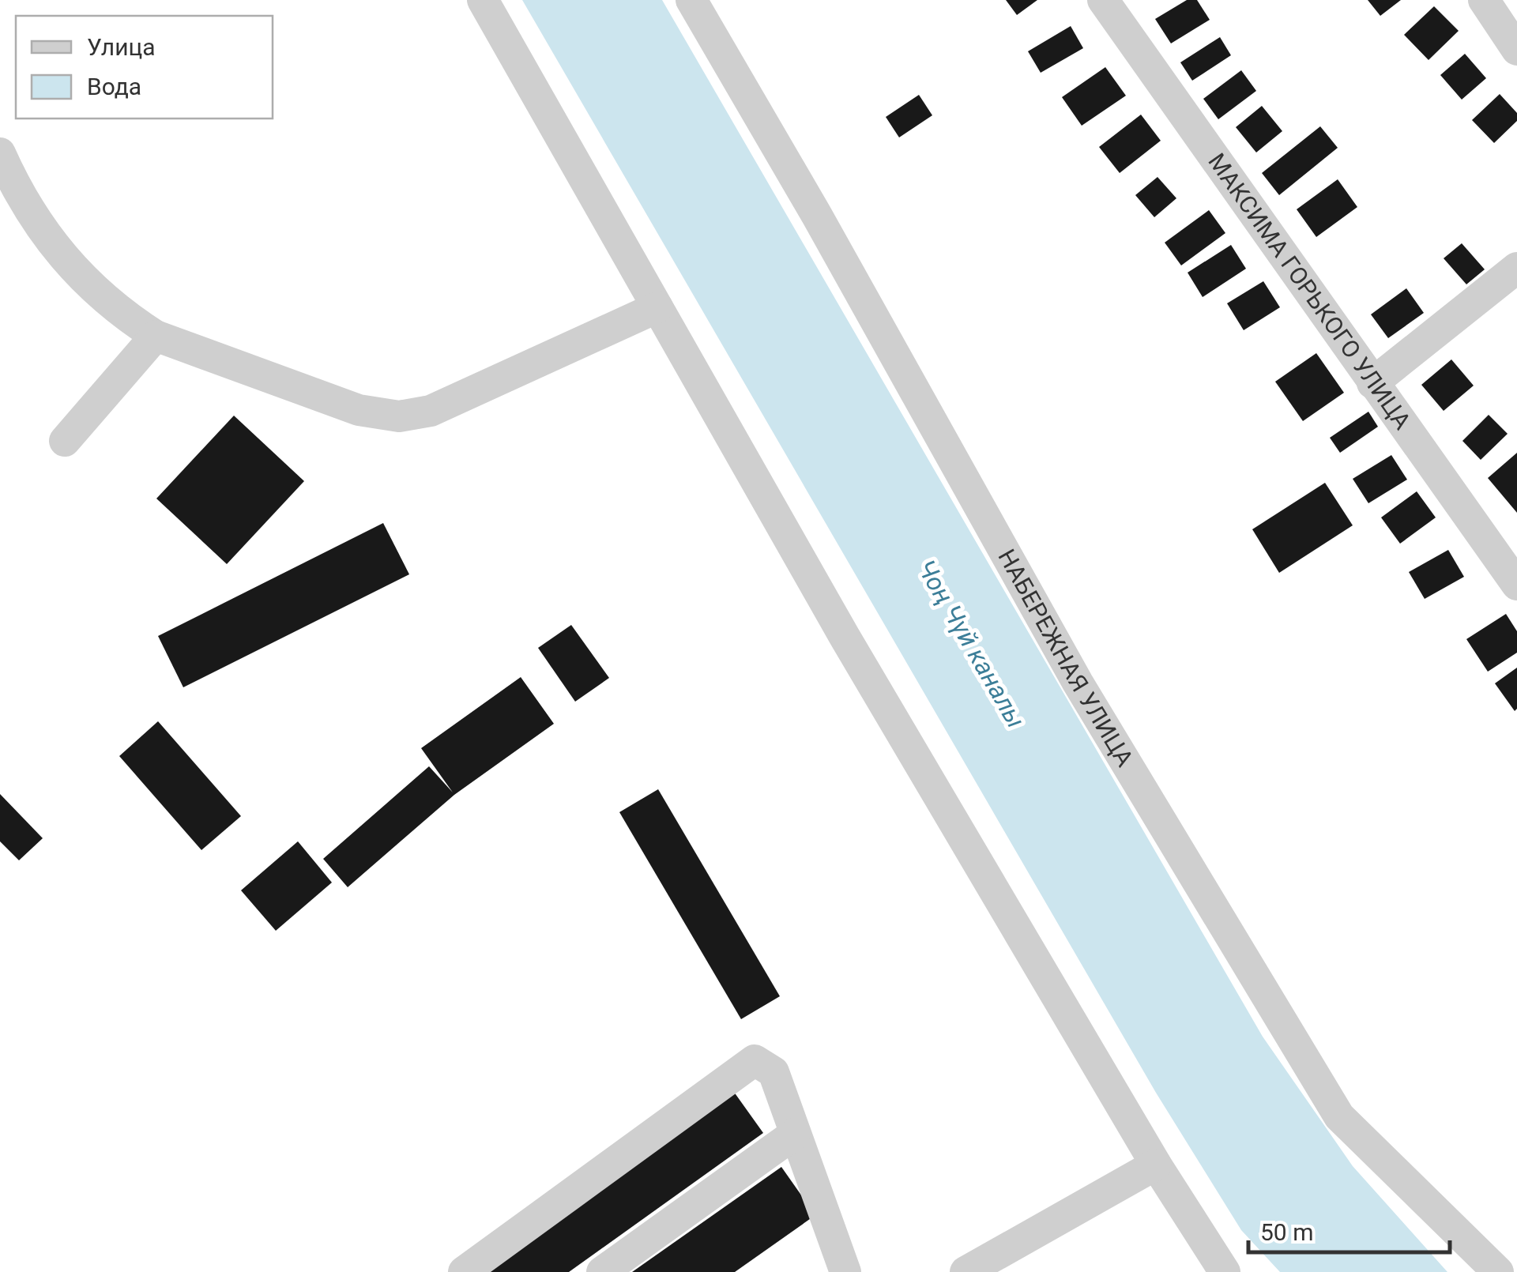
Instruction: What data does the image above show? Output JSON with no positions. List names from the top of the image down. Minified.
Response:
{"streets":{"street":["МАКСИМА ГОРЬКОГО УЛИЦА","НАБЕРЕЖНАЯ УЛИЦА"]},"water":["Чоң Чүй каналы"],"legend":["Улица","Вода"],"scale_bar":"50 m"}
